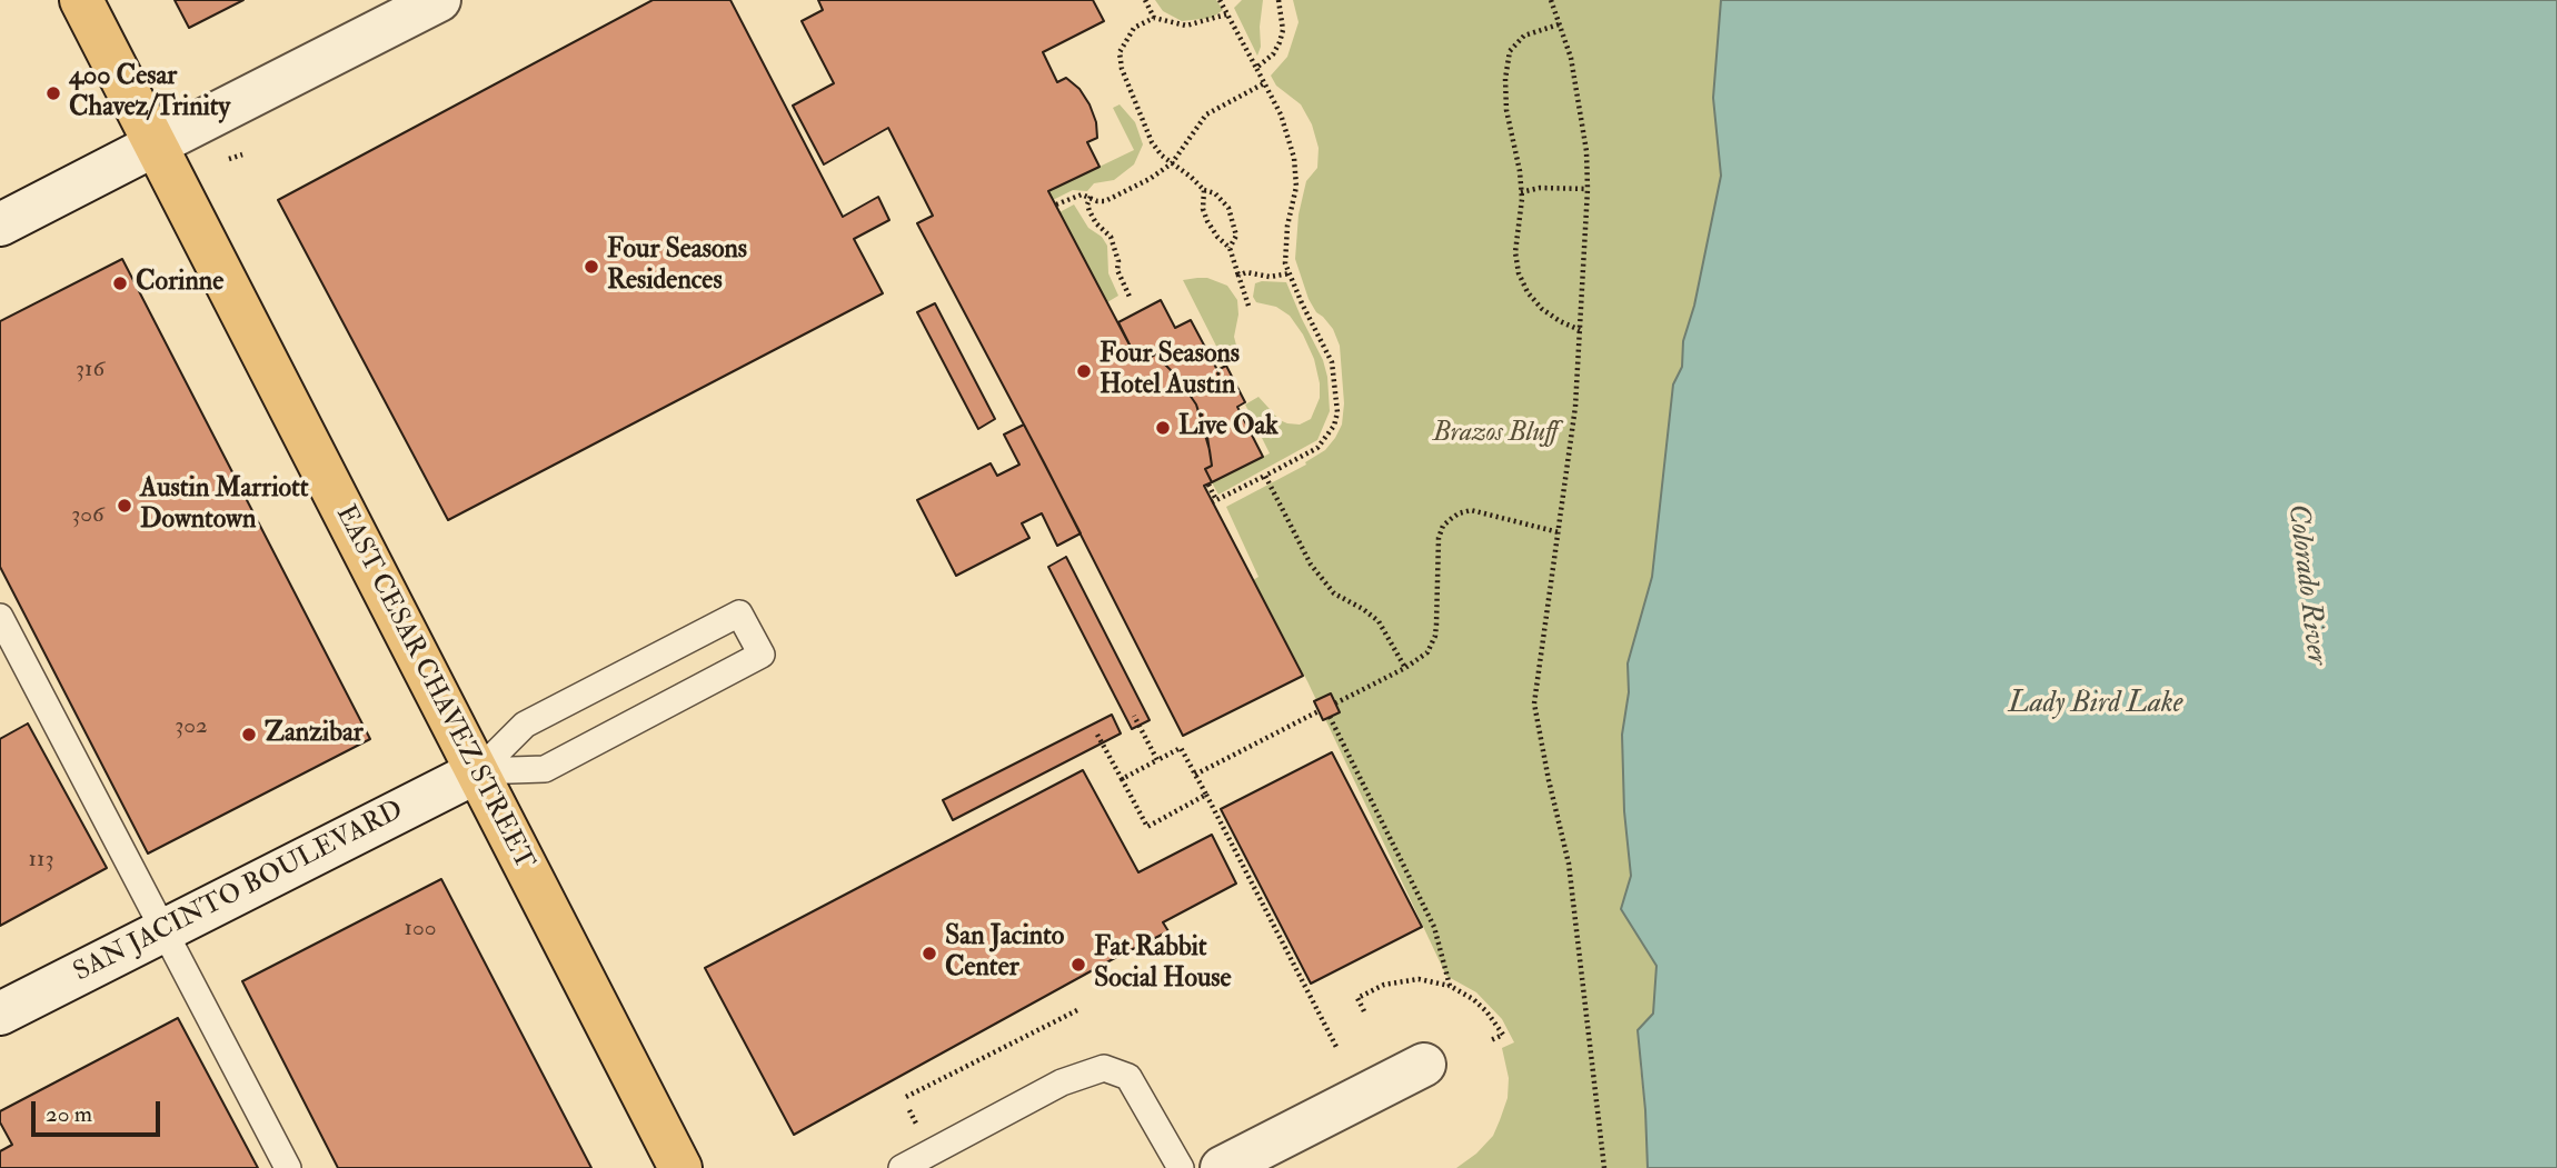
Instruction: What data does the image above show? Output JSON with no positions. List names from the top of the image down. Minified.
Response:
{"streets":{"main road":["EAST CESAR CHAVEZ STREET","SAN JACINTO BOULEVARD"]},"crossings":[["EAST CESAR CHAVEZ STREET","SAN JACINTO BOULEVARD"]],"water":["Colorado River","Lady Bird Lake"],"parks":["Brazos Bluff"],"places":["400 Cesar Chavez/Trinity","Four Seasons Residences","Corinne","Four Seasons Hotel Austin","Live Oak","Austin Marriott Downtown","Zanzibar","San Jacinto Center","Fat Rabbit Social House"],"house_numbers":["316","306","302","113","100"],"scale_bar":"20 m"}
